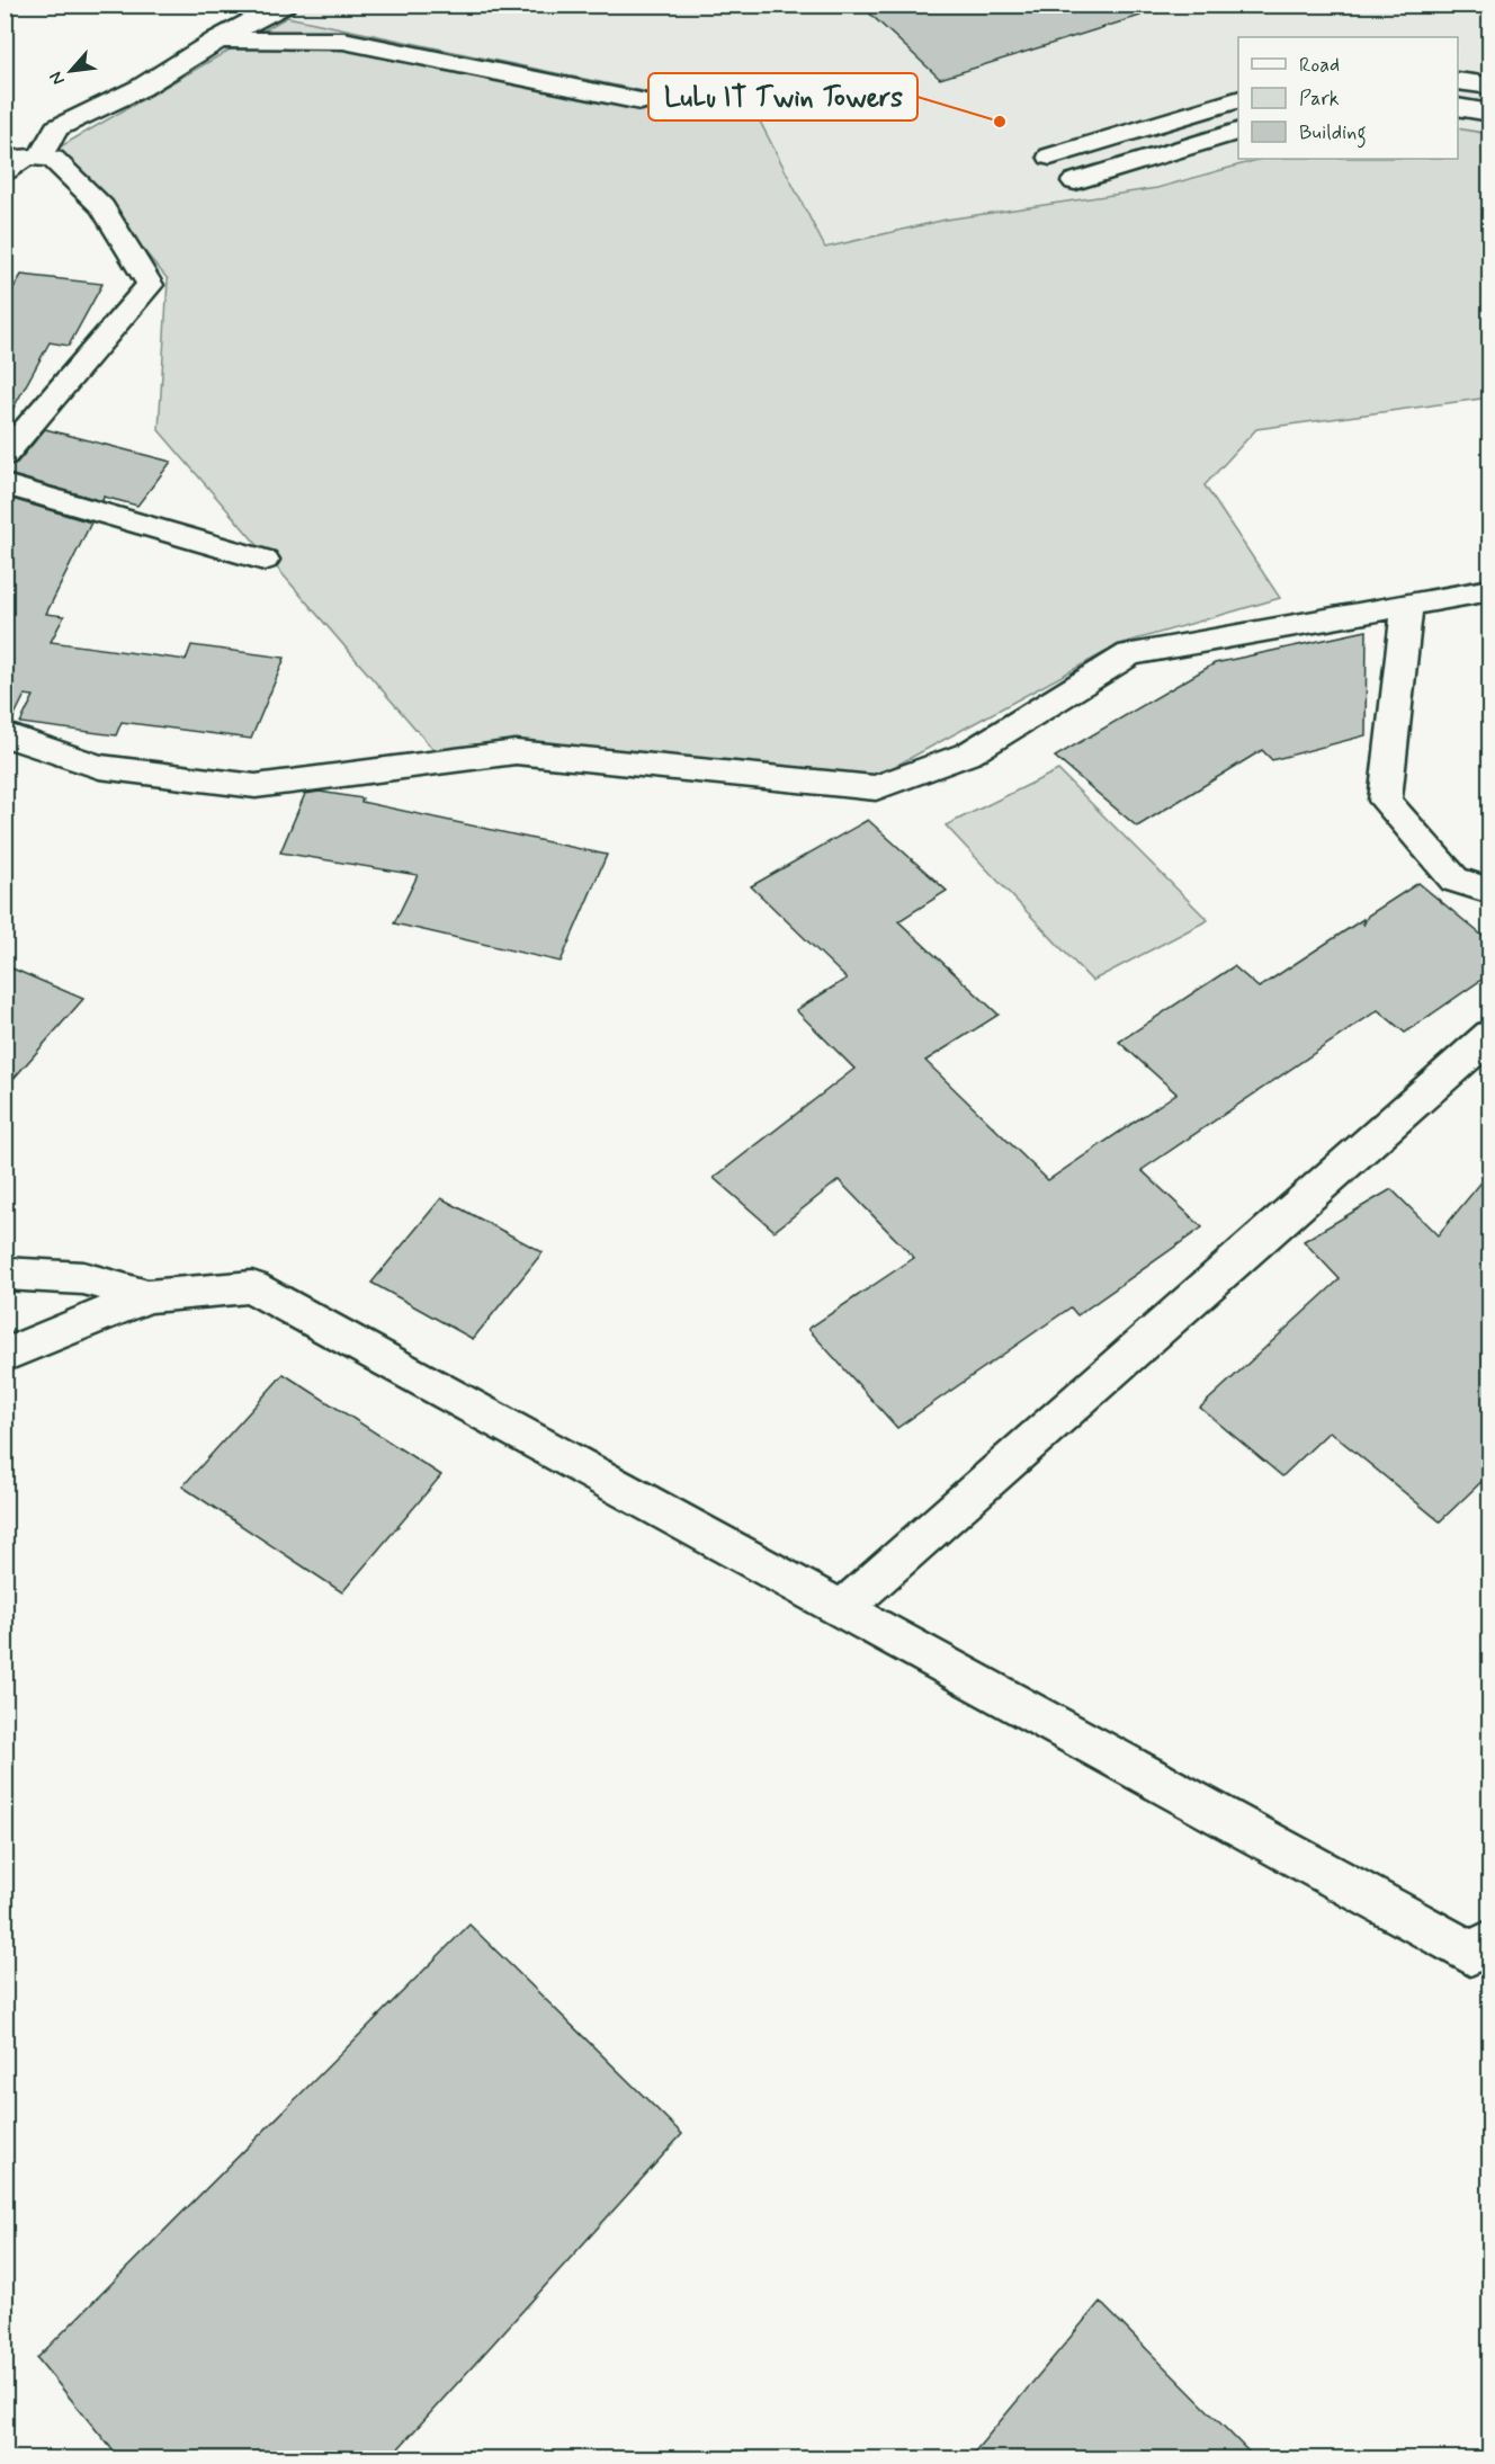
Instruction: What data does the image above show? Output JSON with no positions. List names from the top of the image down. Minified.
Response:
{"places":["LuLu IT Twin Towers"],"legend":["Road","Park","Building"],"north":"bottom left"}
